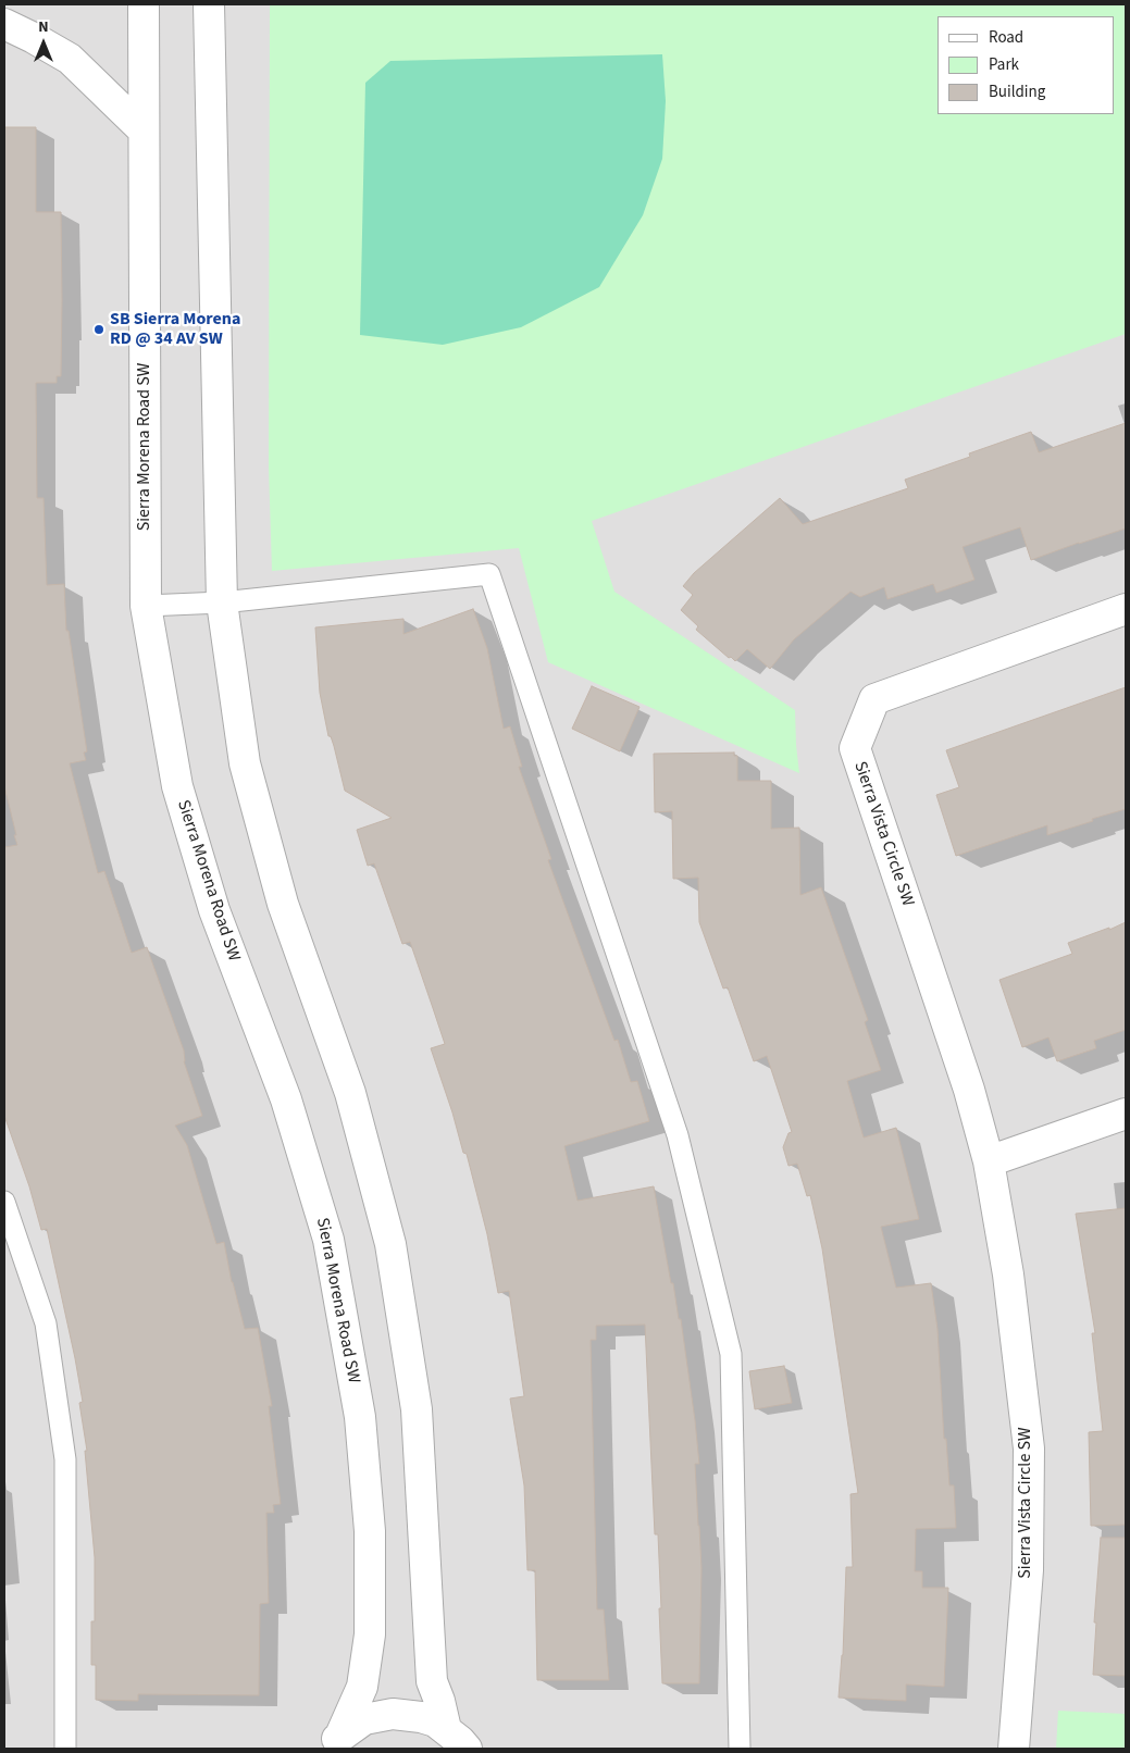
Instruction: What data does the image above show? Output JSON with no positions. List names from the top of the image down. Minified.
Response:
{"streets":{"street":["Sierra Morena Road SW","Sierra Vista Circle SW"]},"places":["SB Sierra Morena RD @ 34 AV SW"],"legend":["Road","Park","Building"],"north":"top"}
